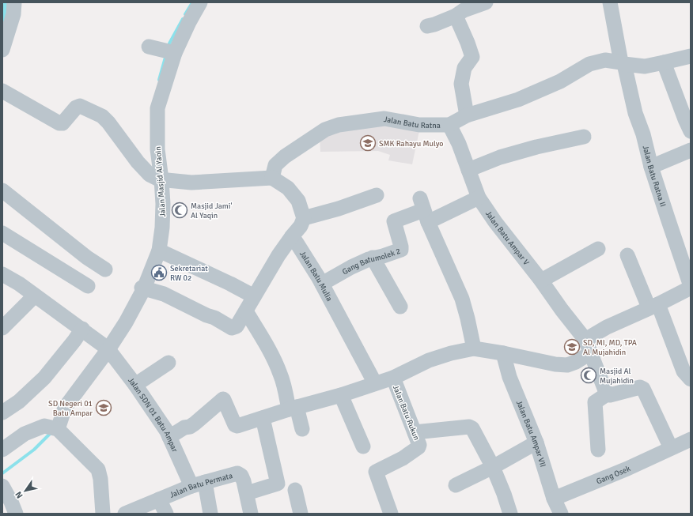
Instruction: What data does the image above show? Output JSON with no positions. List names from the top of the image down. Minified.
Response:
{"streets":{"street":["Jalan Batu Ratna","Jalan Batu Ratna II","Jalan Masjid Al Yaoin","Jalan Batu Ampar V","Gang Batumolek 2","Jalan Batu Mulia","Jalan Batu Rukun","Jalan SDN 01 Batu Ampar","Jalan Batu Ampar VII","Gang Osek","Jalan Batu Permata"]},"crossings":[["Jalan Batu Ratna","Jalan Batu Ratna II"],["Jalan Batu Ratna","Jalan Batu Ampar V"],["Jalan Masjid Al Yaoin","Jalan SDN 01 Batu Ampar"],["Gang Batumolek 2","Jalan Batu Mulia"],["Jalan SDN 01 Batu Ampar","Jalan Batu Permata"],["Jalan Batu Ampar VII","Gang Osek"]],"places":{"school or university":["SMK Rahayu Mulyo","SD, MI, MD, TPA Al Mujahidin","SD Negeri 01 Batu Ampar"],"mosque":["Masjid Jami' Al Yaqin","Masjid Al Mujahidin"],"public building":["Sekretariat RW 02"]},"north":"bottom left"}
